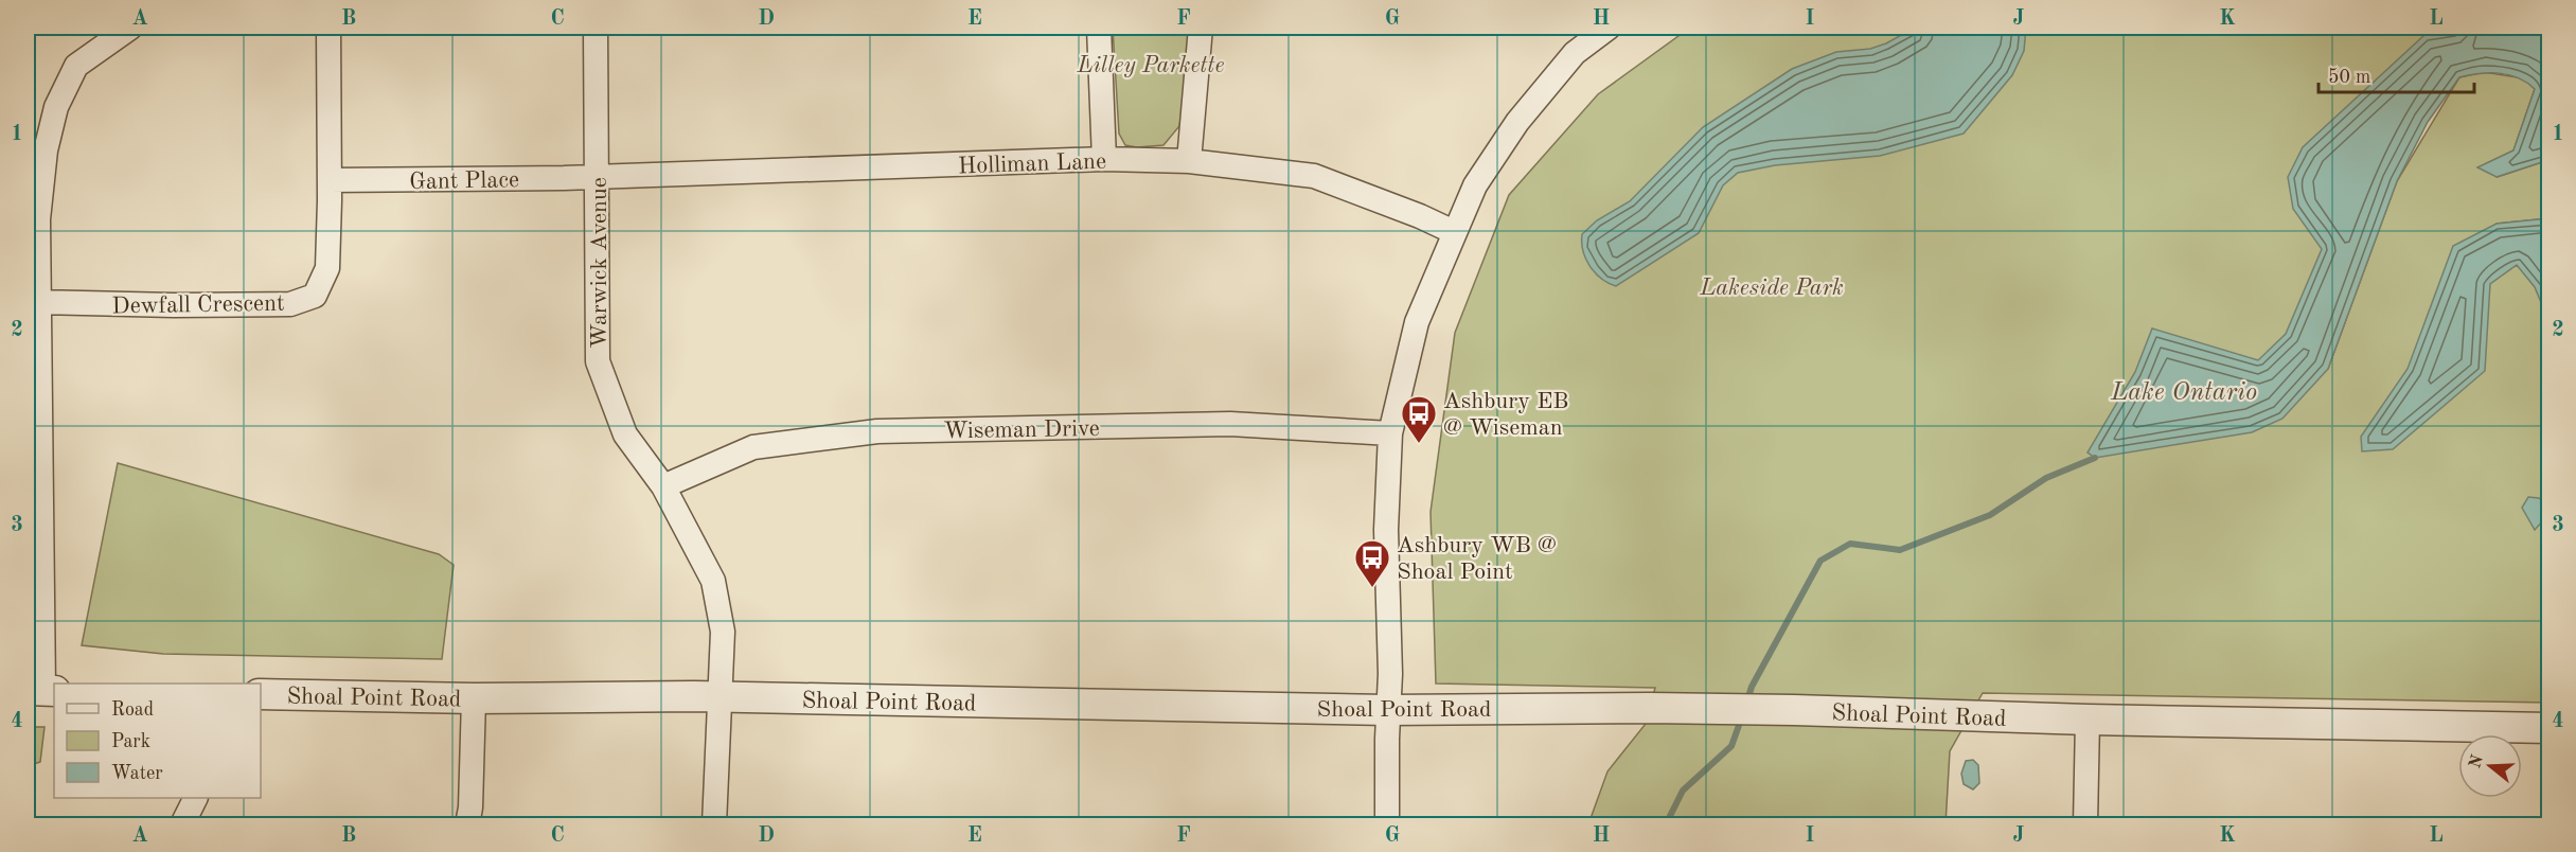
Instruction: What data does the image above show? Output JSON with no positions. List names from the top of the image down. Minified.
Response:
{"streets":{"street":["Holliman Lane","Gant Place","Warwick Avenue","Dewfall Crescent","Wiseman Drive","Shoal Point Road"]},"crossings":[["Holliman Lane","Gant Place"],["Holliman Lane","Warwick Avenue"],["Gant Place","Warwick Avenue"],["Gant Place","Dewfall Crescent"],["Warwick Avenue","Wiseman Drive"],["Warwick Avenue","Shoal Point Road"]],"water":["Lake Ontario"],"parks":["Lilley Parkette","Lakeside Park"],"places":{"bus stop":["Ashbury EB @ Wiseman","Ashbury WB @ Shoal Point"]},"legend":["Road","Park","Water"],"scale_bar":"50 m","north":"left","grid":{"columns":["A","B","C","D","E","F","G","H","I","J","K","L"],"rows":["1","2","3","4"]}}
